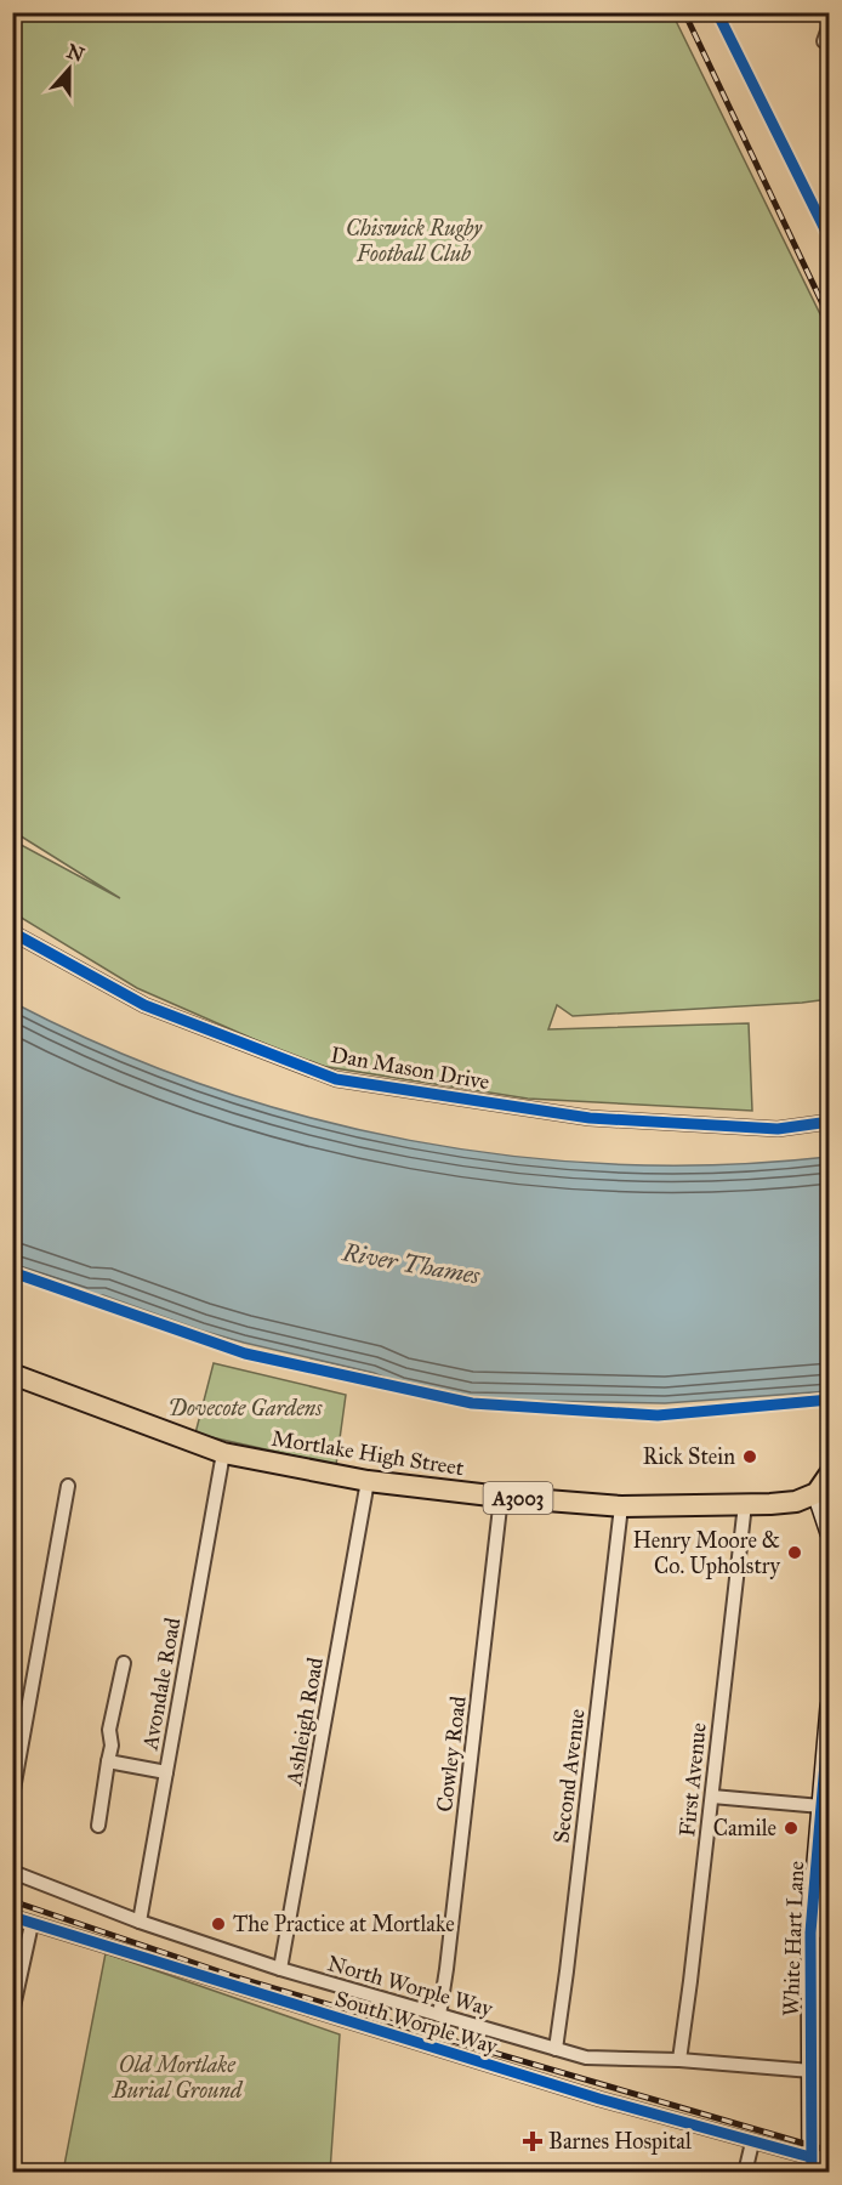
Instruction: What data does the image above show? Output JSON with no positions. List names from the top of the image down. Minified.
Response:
{"streets":{"main road":["Mortlake High Street","A3003"],"street":["Dan Mason Drive","Avondale Road","Ashleigh Road","Cowley Road","Second Avenue","First Avenue","White Hart Lane","North Worple Way","South Worple Way"]},"crossings":[["Mortlake High Street","Avondale Road"],["Mortlake High Street","Ashleigh Road"],["Mortlake High Street","Cowley Road"],["Mortlake High Street","Second Avenue"],["Mortlake High Street","First Avenue"],["Avondale Road","North Worple Way"],["Ashleigh Road","North Worple Way"],["Cowley Road","North Worple Way"],["Second Avenue","North Worple Way"],["First Avenue","North Worple Way"],["White Hart Lane","North Worple Way"],["White Hart Lane","South Worple Way"]],"water":["River Thames"],"parks":["Chiswick Rugby Football Club","Dovecote Gardens","Old Mortlake Burial Ground"],"places":{"other":["Rick Stein","Henry Moore & Co. Upholstry","Camile","The Practice at Mortlake"],"health":["Barnes Hospital"]},"north":"top"}
